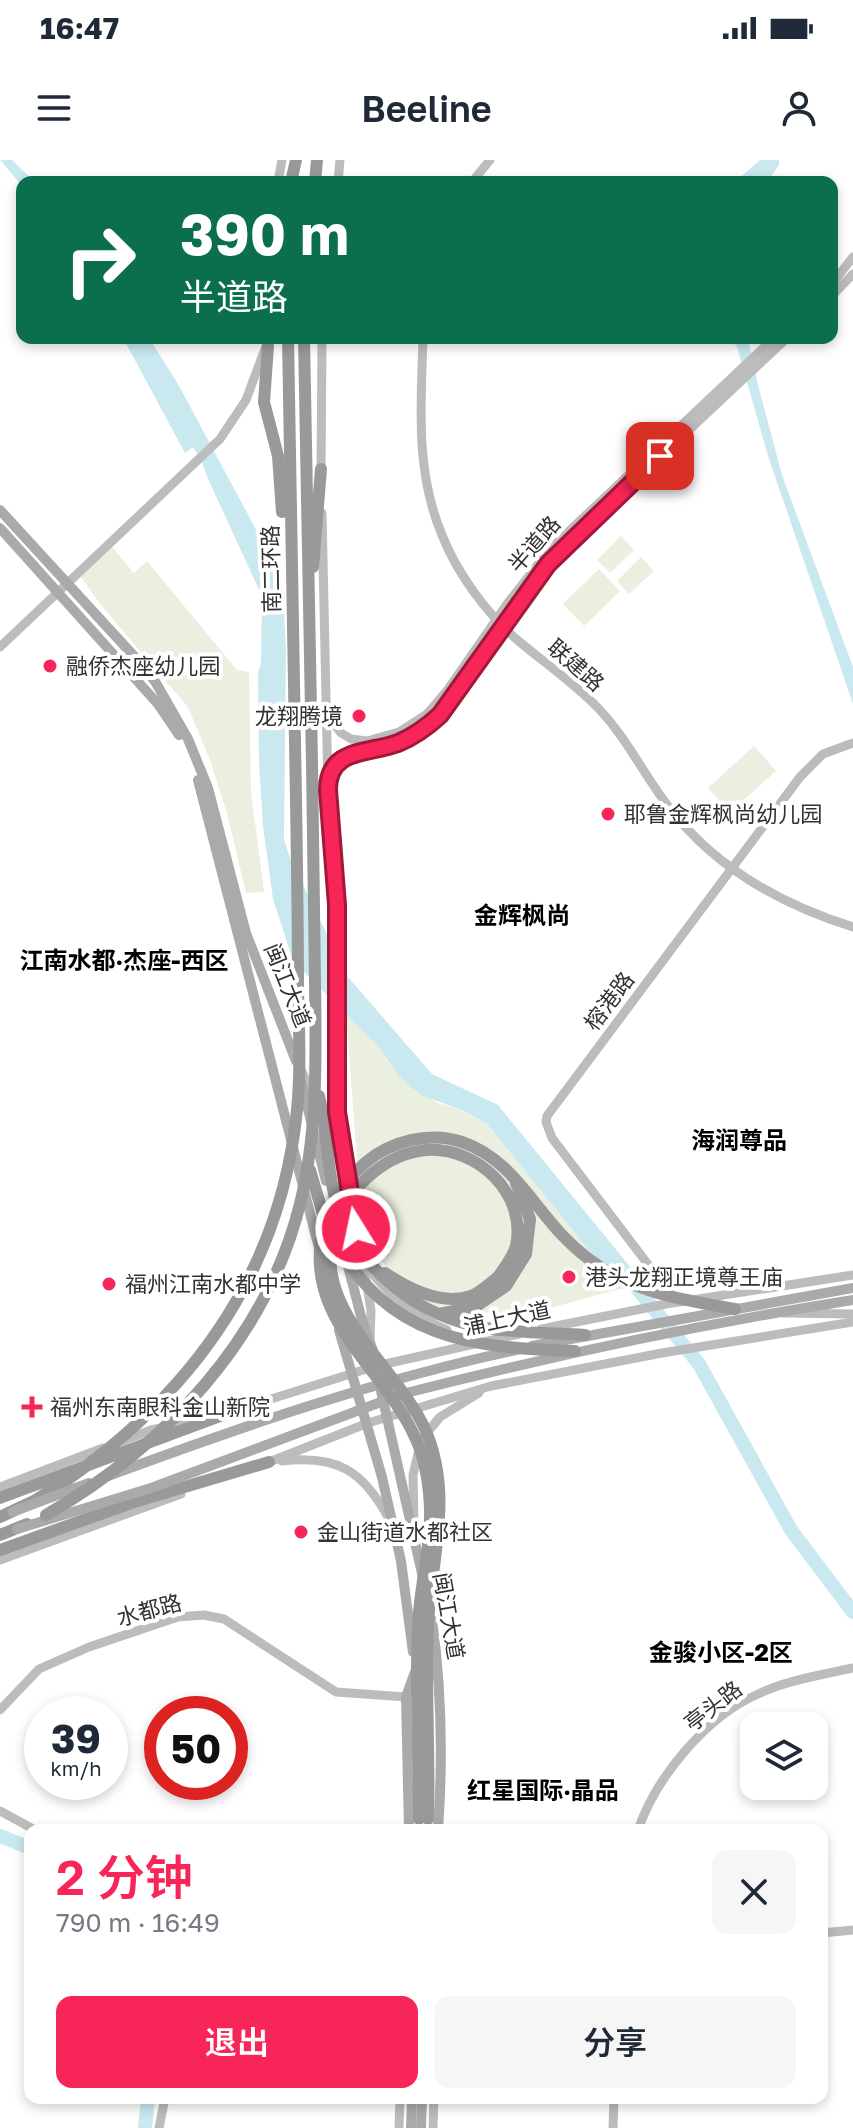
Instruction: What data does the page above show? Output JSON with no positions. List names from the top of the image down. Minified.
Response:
{"streets":{"highway":["南二环路"],"main road":["半道路","联建路","闽江大道","榕港路","浦上大道","水都路","亭头路"]},"crossings":[["半道路","联建路"],["联建路","榕港路"],["闽江大道","浦上大道"],["闽江大道","水都路"],["榕港路","浦上大道"]],"districts":["金辉枫尚","江南水都·杰座-西区","海润尊品","金骏小区-2区","红星国际·晶品"],"places":{"other":["融侨杰座幼儿园","龙翔腾境","耶鲁金辉枫尚幼儿园","港头龙翔正境尊王庙","福州江南水都中学","金山街道水都社区"],"health":["福州东南眼科金山新院"]},"page":{"status":"16:47","header":"Beeline","turn":["390 m","半道路"],"speed":"39 km/h","limit":"50","heading":["2 分钟","790 m · 16:49"],"buttons":["退出","分享"]}}
